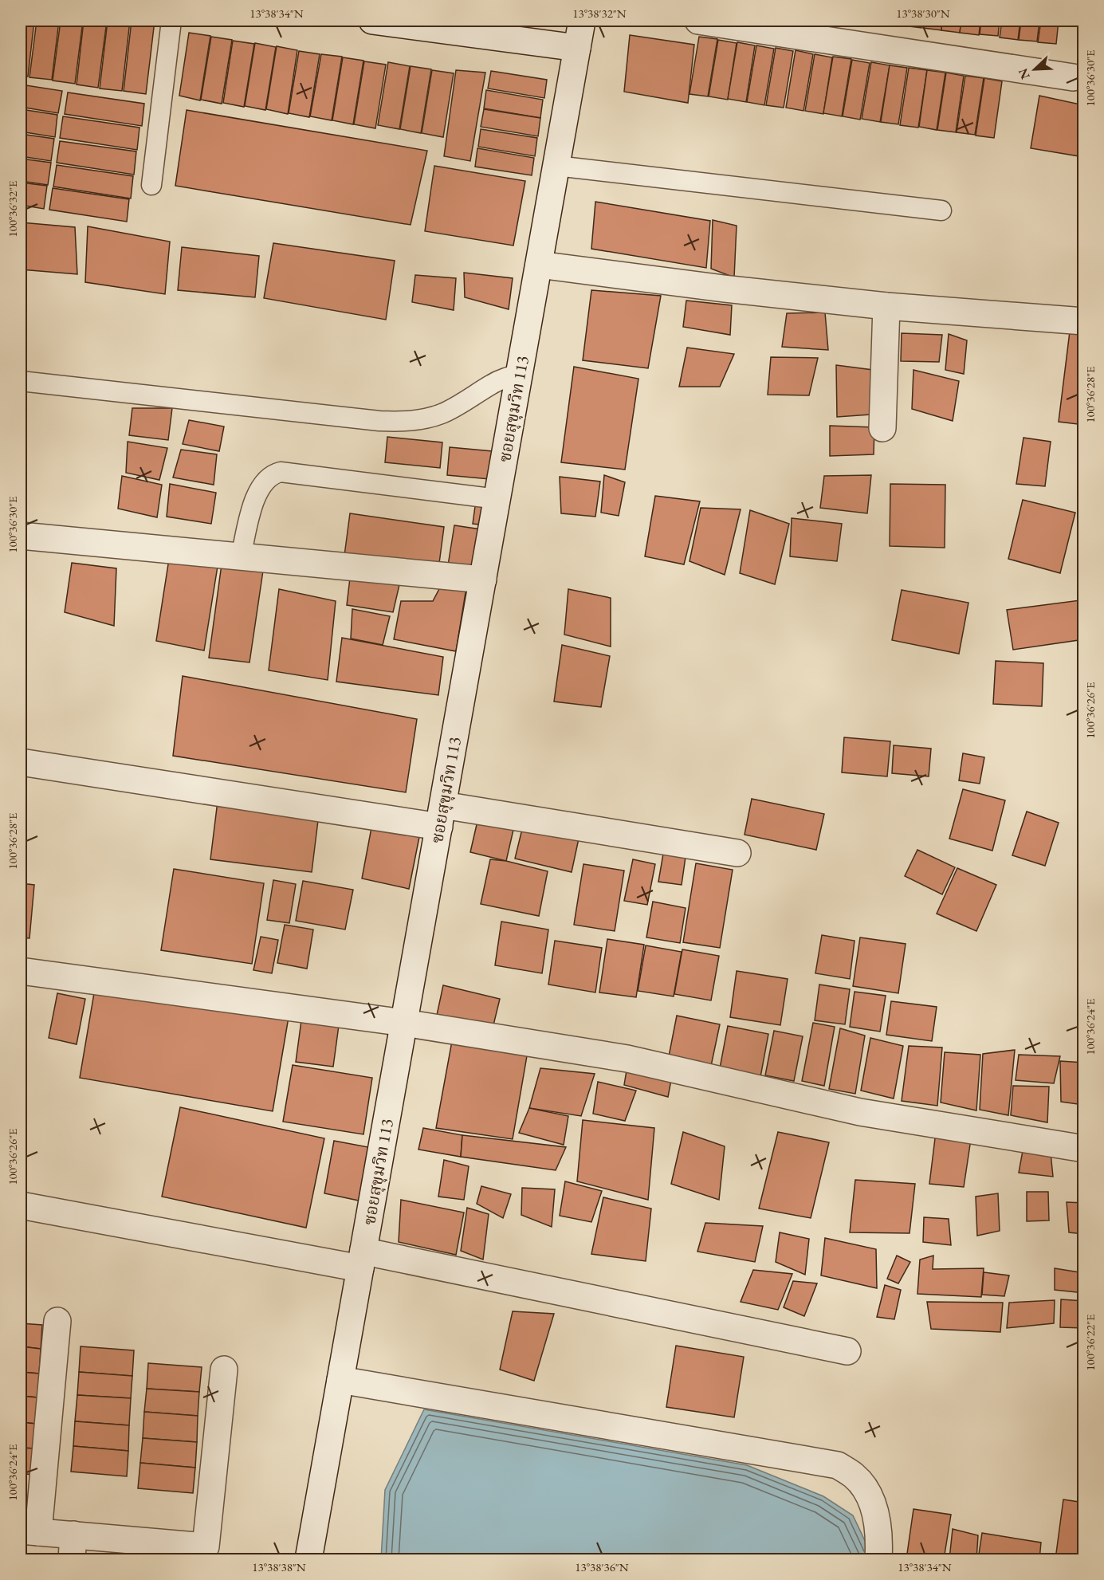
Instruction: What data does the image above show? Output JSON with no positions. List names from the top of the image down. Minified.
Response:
{"streets":{"street":["ซอยสุขุมวิท 113"]},"north":"bottom left","coordinates":["13°38'34\"N","13°38'32\"N","13°38'30\"N","100°36'30\"E","100°36'32\"E","100°36'28\"E","100°36'26\"E","100°36'24\"E","100°36'22\"E","13°38'38\"N","13°38'36\"N"]}
